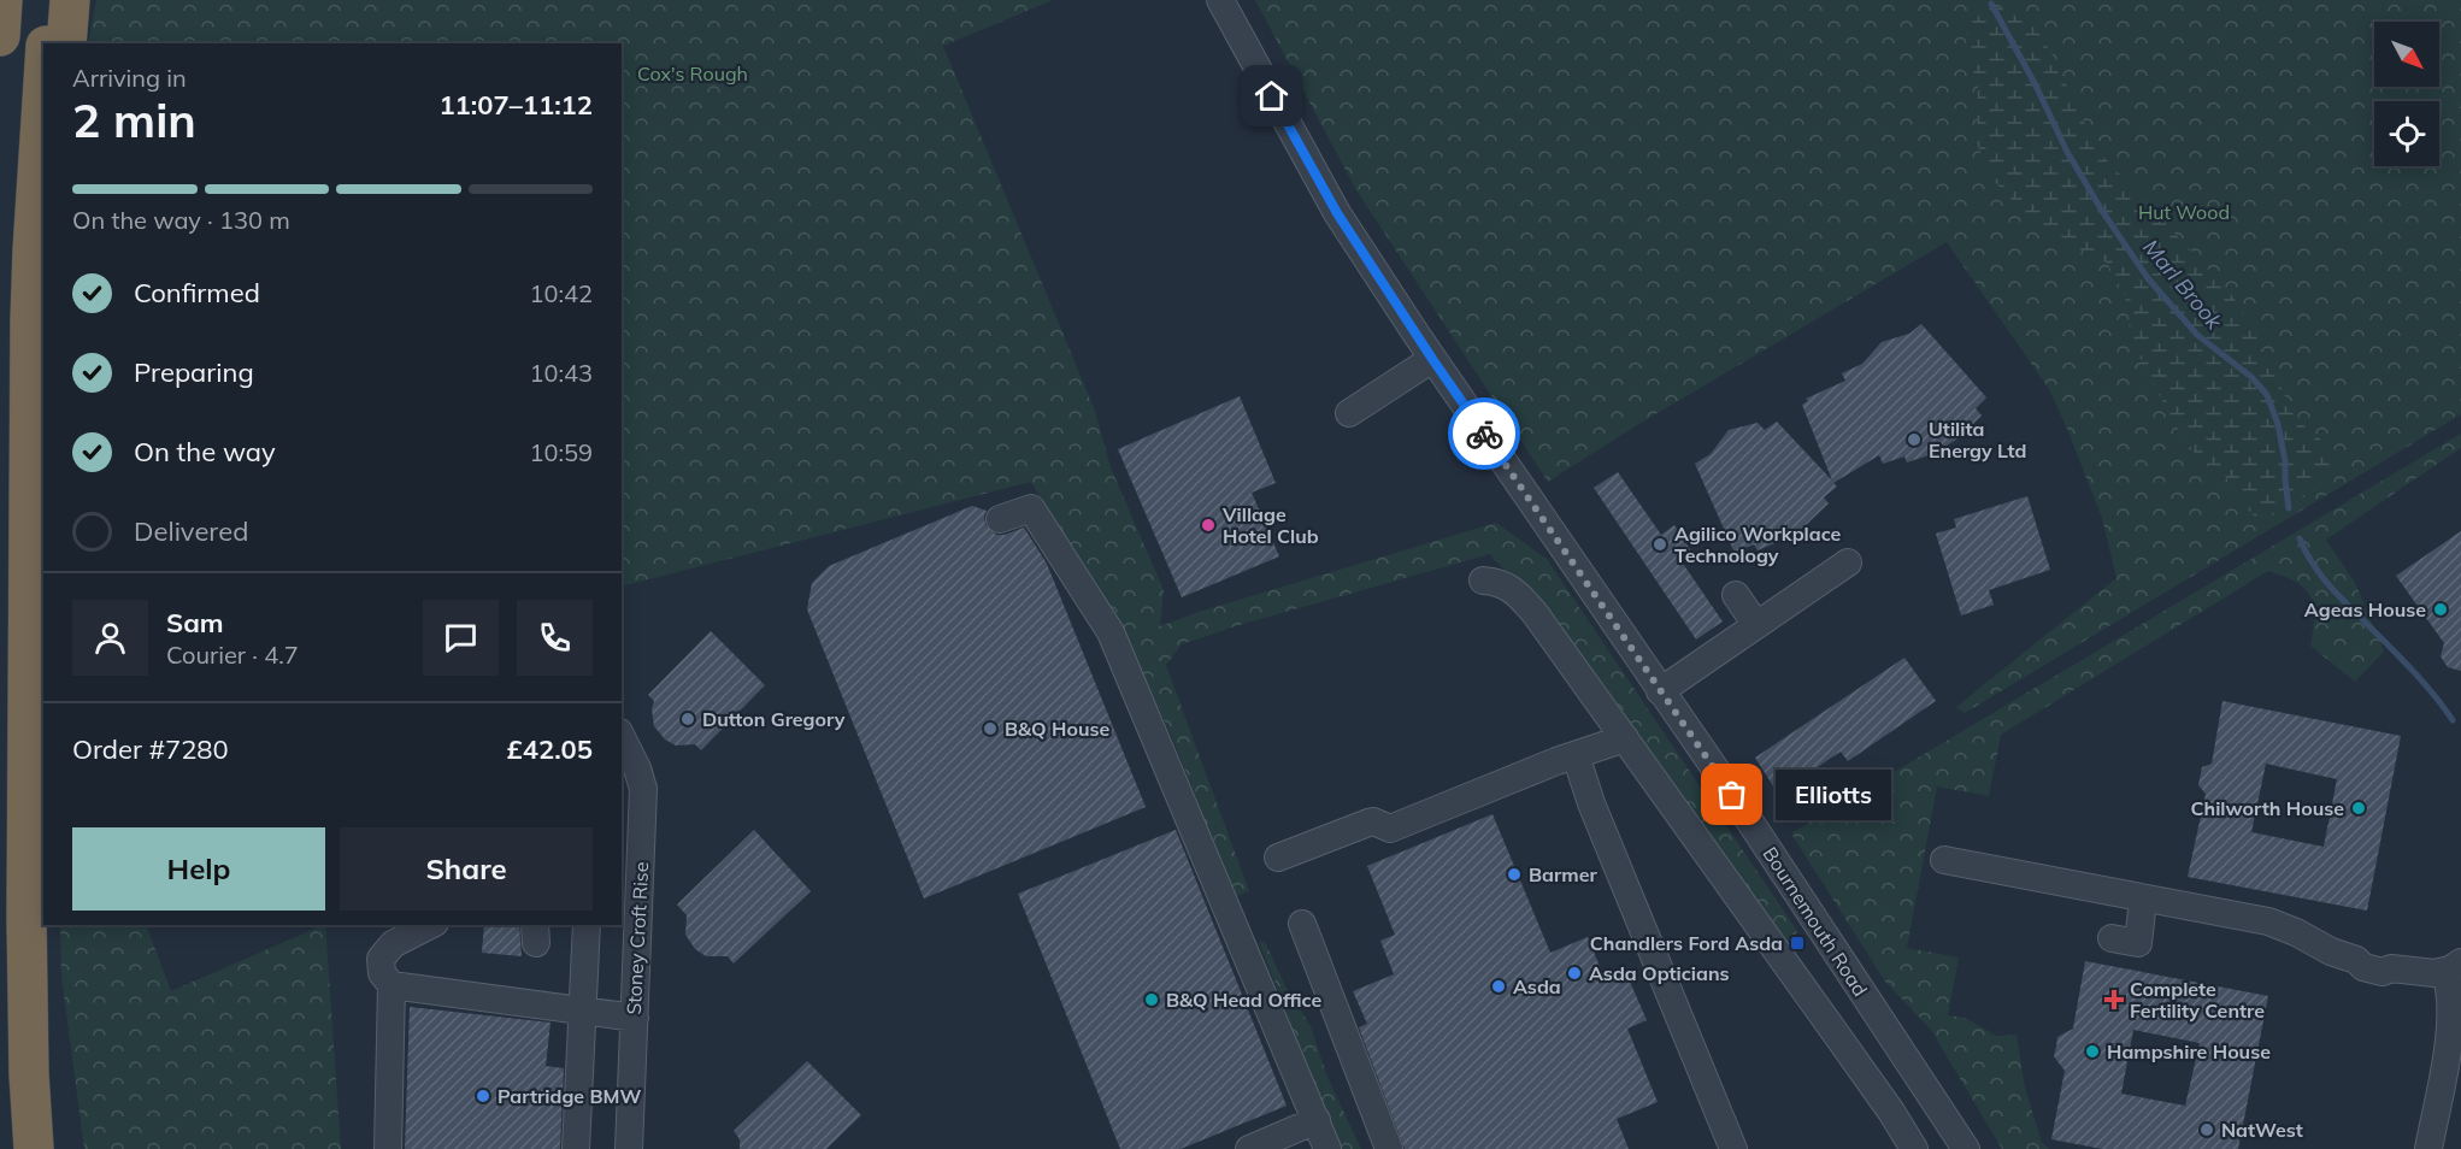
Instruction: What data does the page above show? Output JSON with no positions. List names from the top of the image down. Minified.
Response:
{"streets":{"street":["Bournemouth Road","Stoney Croft Rise"]},"water":["Marl Brook"],"parks":["Cox's Rough","Hut Wood"],"places":{"other":["Utilita Energy Ltd","Village Hotel Club","Agilico Workplace Technology","Ageas House","Dutton Gregory","B&Q House","Elliotts","Chilworth House","Barmer","Asda Opticians","Asda","B&Q Head Office","Hampshire House","Partridge BMW","NatWest"],"transit":["Chandlers Ford Asda"],"health":["Complete Fertility Centre"]},"north":"bottom right","page":{"heading":["2 min","Arriving in","11:07–11:12"],"panel":["Sam","Courier · 4.7","Order #7280","£42.05"],"bar":"On the way · 130 m","list":[["Confirmed","10:42"],["Preparing","10:43"],["On the way","10:59"],"Delivered"],"bubble":"Elliotts","buttons":["Help","Share"]}}
